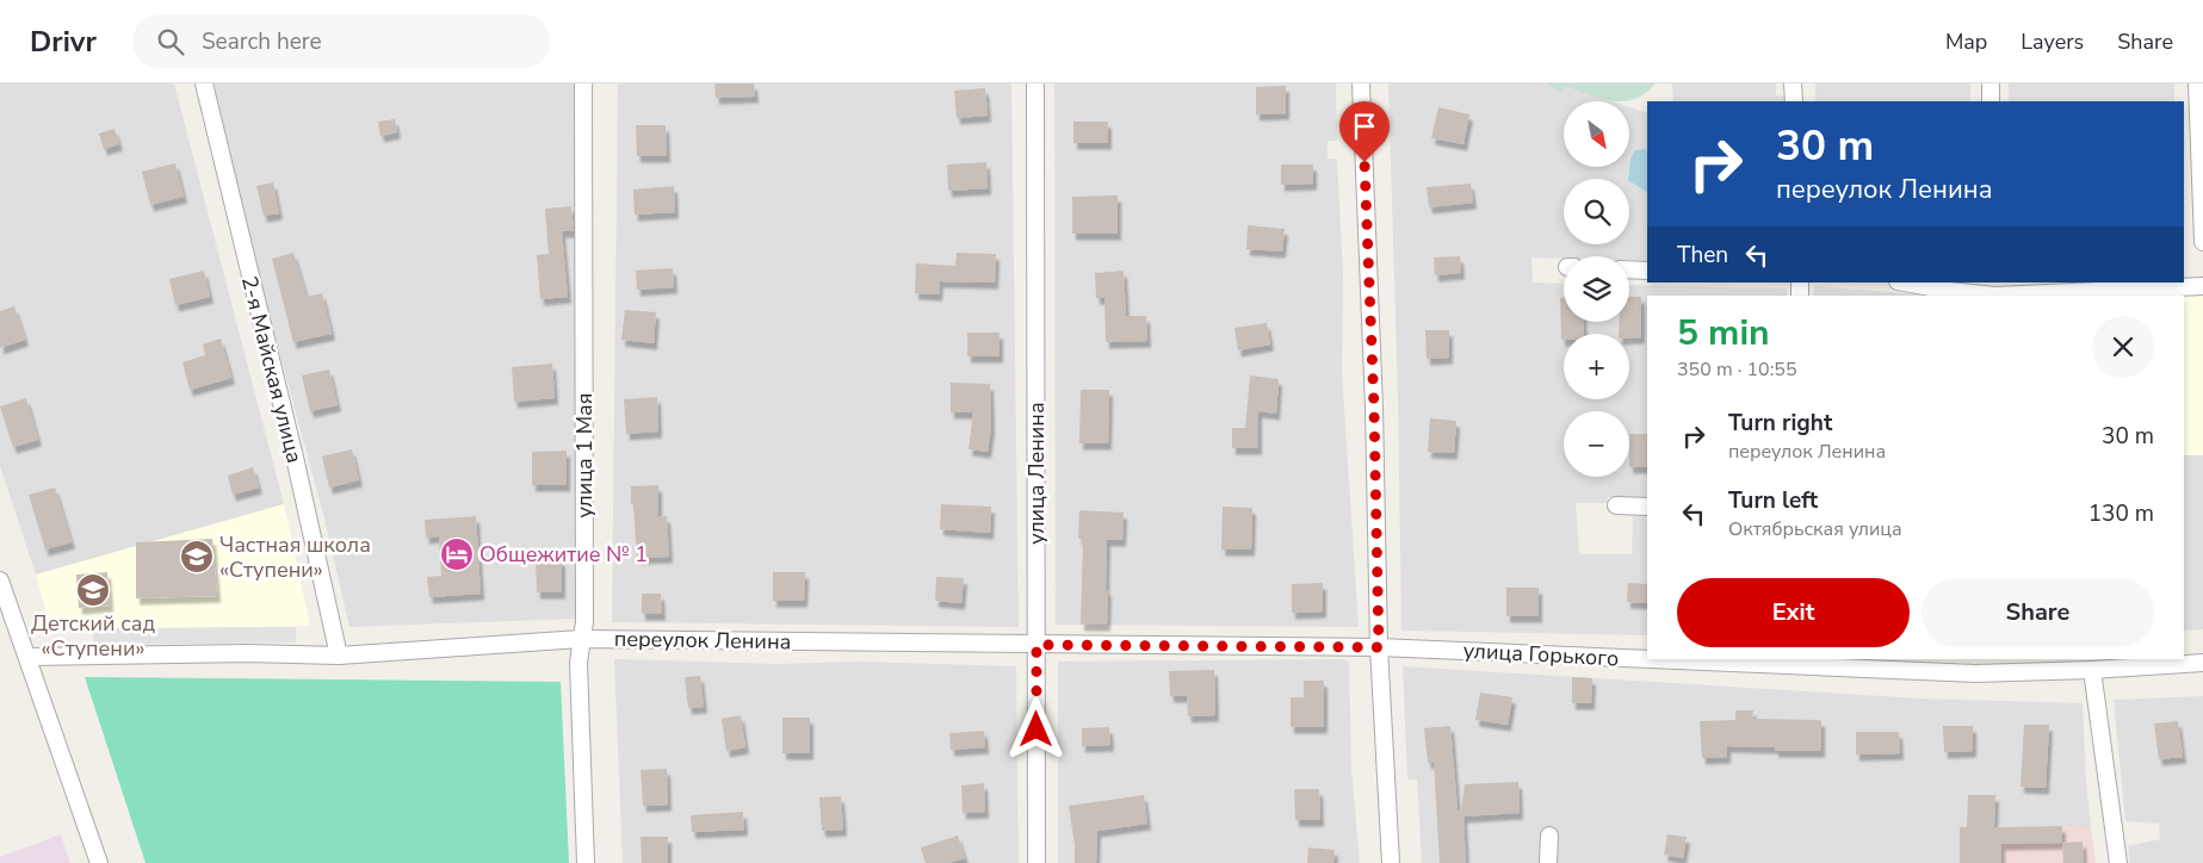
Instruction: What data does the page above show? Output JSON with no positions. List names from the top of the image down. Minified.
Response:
{"streets":{"street":["2-я Майская улица","улица 1 Мая","улица Ленина","переулок Ленина","улица Горького"]},"crossings":[["2-я Майская улица","переулок Ленина"],["улица 1 Мая","переулок Ленина"],["улица Ленина","переулок Ленина"],["переулок Ленина","улица Горького"]],"places":{"hotel":["Общежитие № 1"],"school or university":["Частная школа «Ступени»","Детский сад «Ступени»"]},"north":"bottom right","page":{"header":"Drivr","search":"Search here","nav":["Map","Layers","Share"],"map_buttons":["+","−"],"turn":["30 m","переулок Ленина"],"then":"Then","heading":["5 min","350 m · 10:55"],"list":[{"name":"Turn right","note":"переулок Ленина","value":"30 m"},{"name":"Turn left","note":"Октябрьская улица","value":"130 m"}],"buttons":["Exit","Share"]}}
